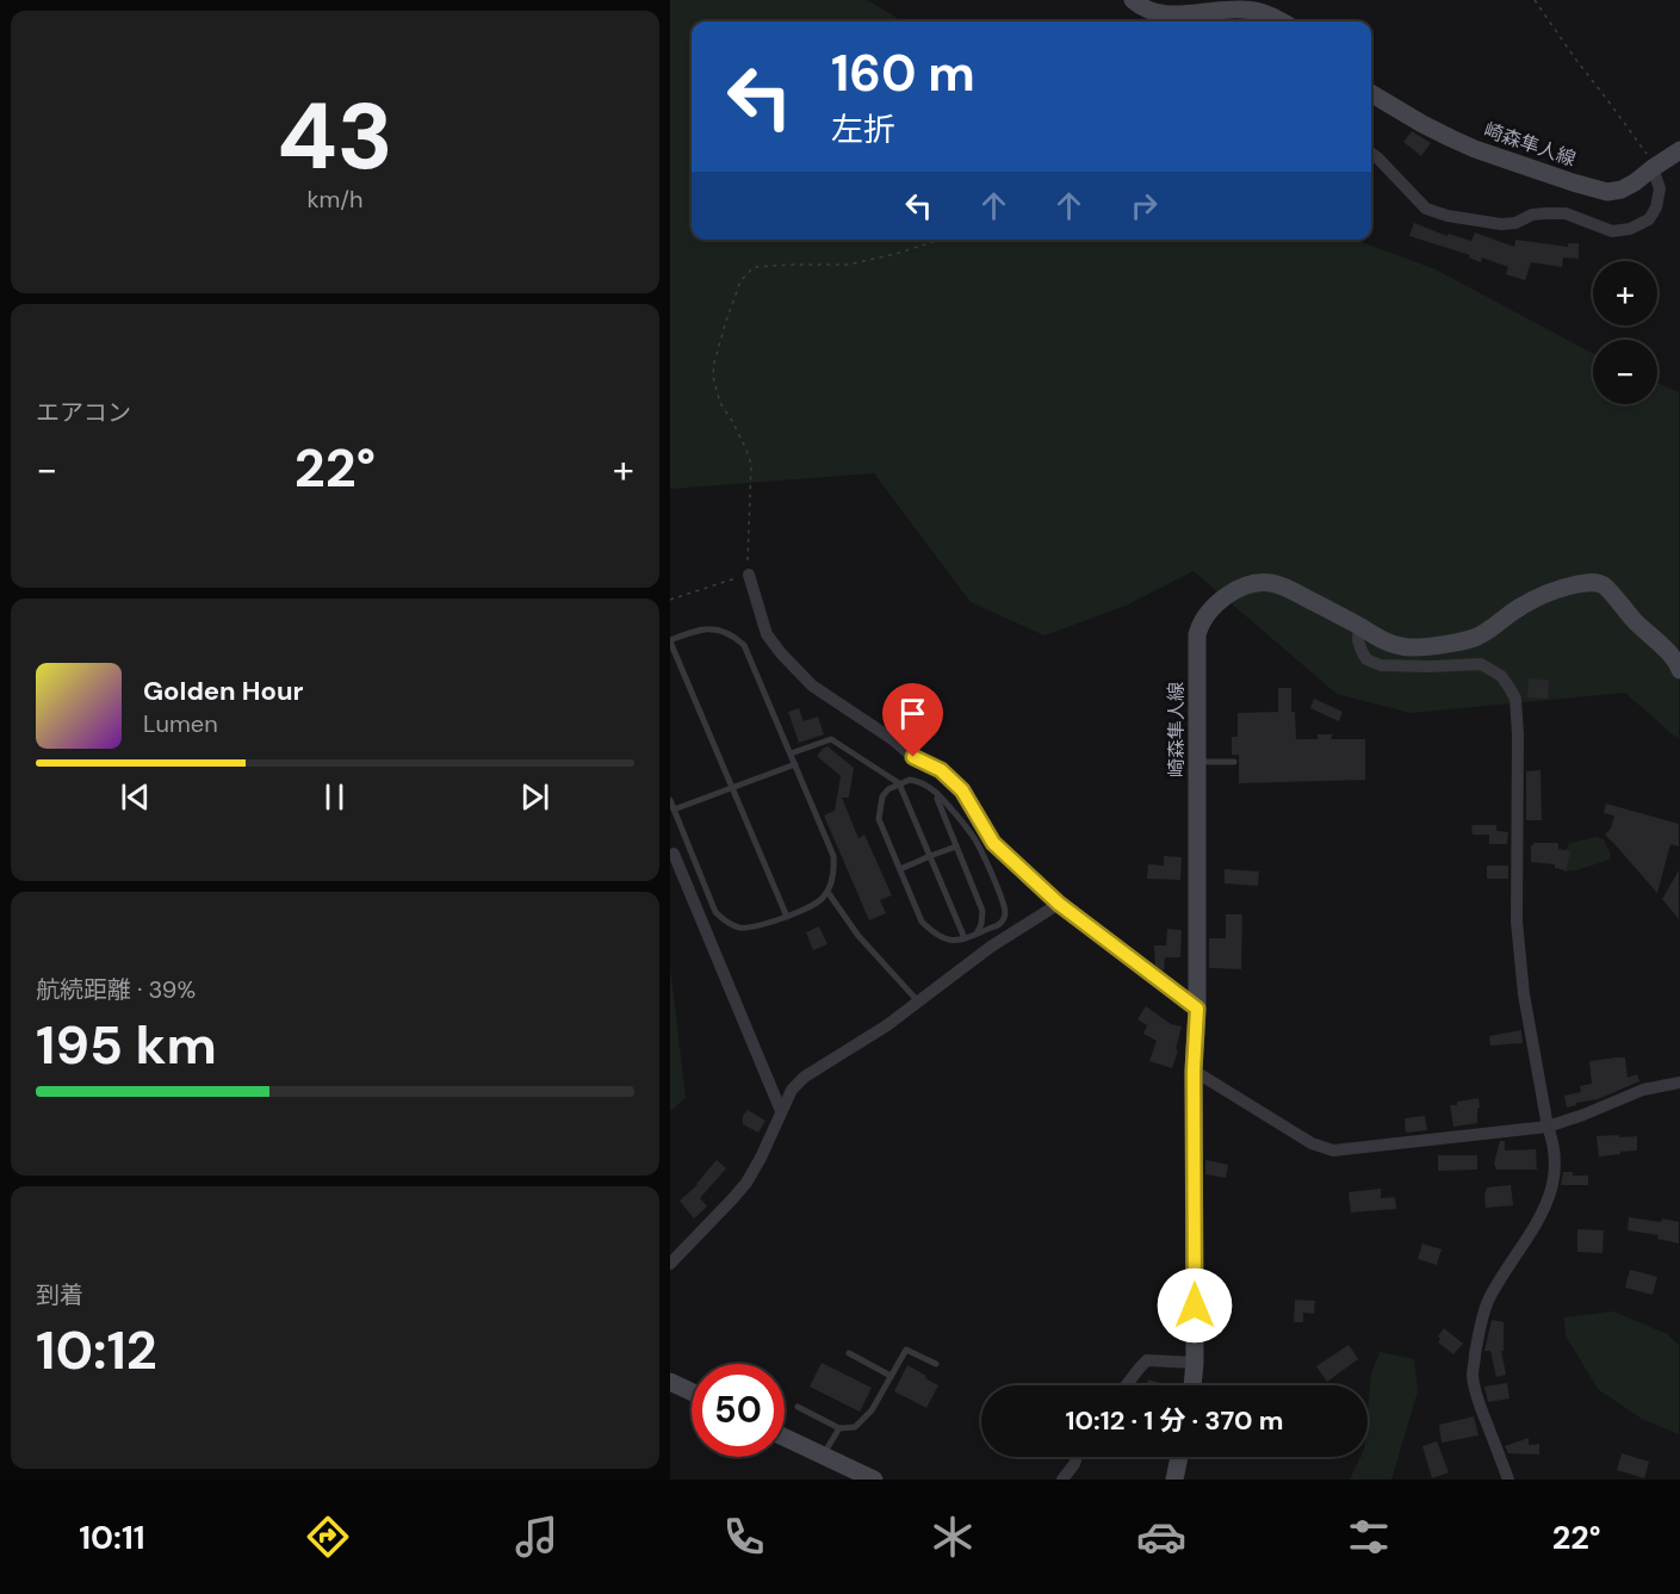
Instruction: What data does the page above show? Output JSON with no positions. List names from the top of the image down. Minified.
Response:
{"streets":{"main road":["崎森隼人線"]},"page":{"tile":[["43","km/h"],"エアコン",["航続距離 · 39%","195 km"],["到着","10:12"]],"turn":["160 m","左折"],"map_buttons":["+","−"],"heat":["−","22°","+"],"song":["Golden Hour","Lumen"],"limit":"50","trip":"10:12 · 1 分 · 370 m","tabs":["10:11","22°"]}}
